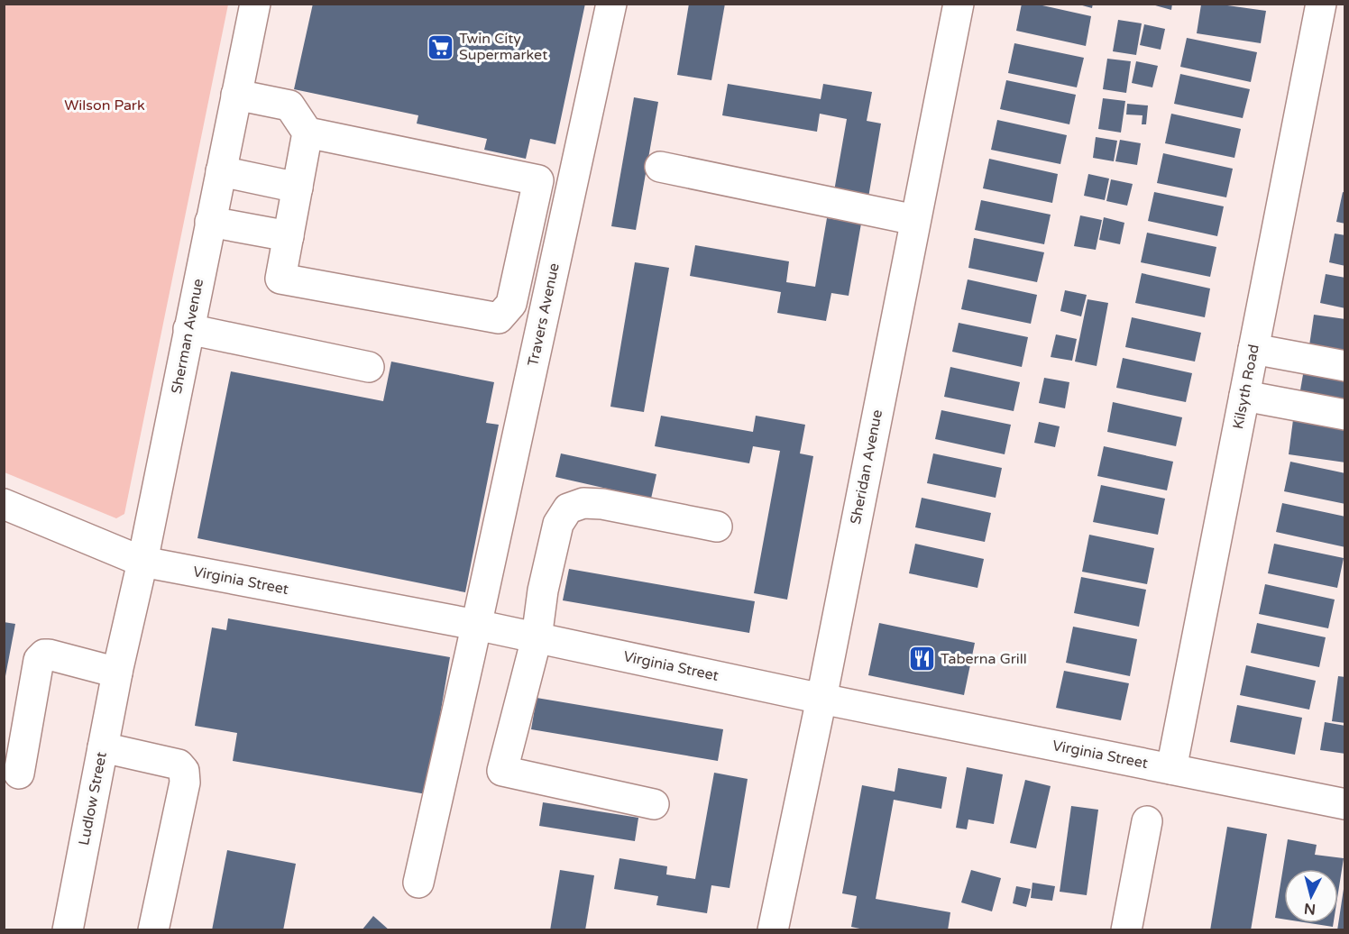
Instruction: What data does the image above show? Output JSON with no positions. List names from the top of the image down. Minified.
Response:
{"streets":{"street":["Travers Avenue","Sherman Avenue","Kilsyth Road","Sheridan Avenue","Virginia Street","Ludlow Street"]},"crossings":[["Travers Avenue","Virginia Street"],["Sherman Avenue","Virginia Street"],["Sherman Avenue","Ludlow Street"],["Kilsyth Road","Virginia Street"],["Sheridan Avenue","Virginia Street"]],"parks":["Wilson Park"],"places":{"supermarket":["Twin City Supermarket"],"restaurant":["Taberna Grill"]},"north":"bottom"}
